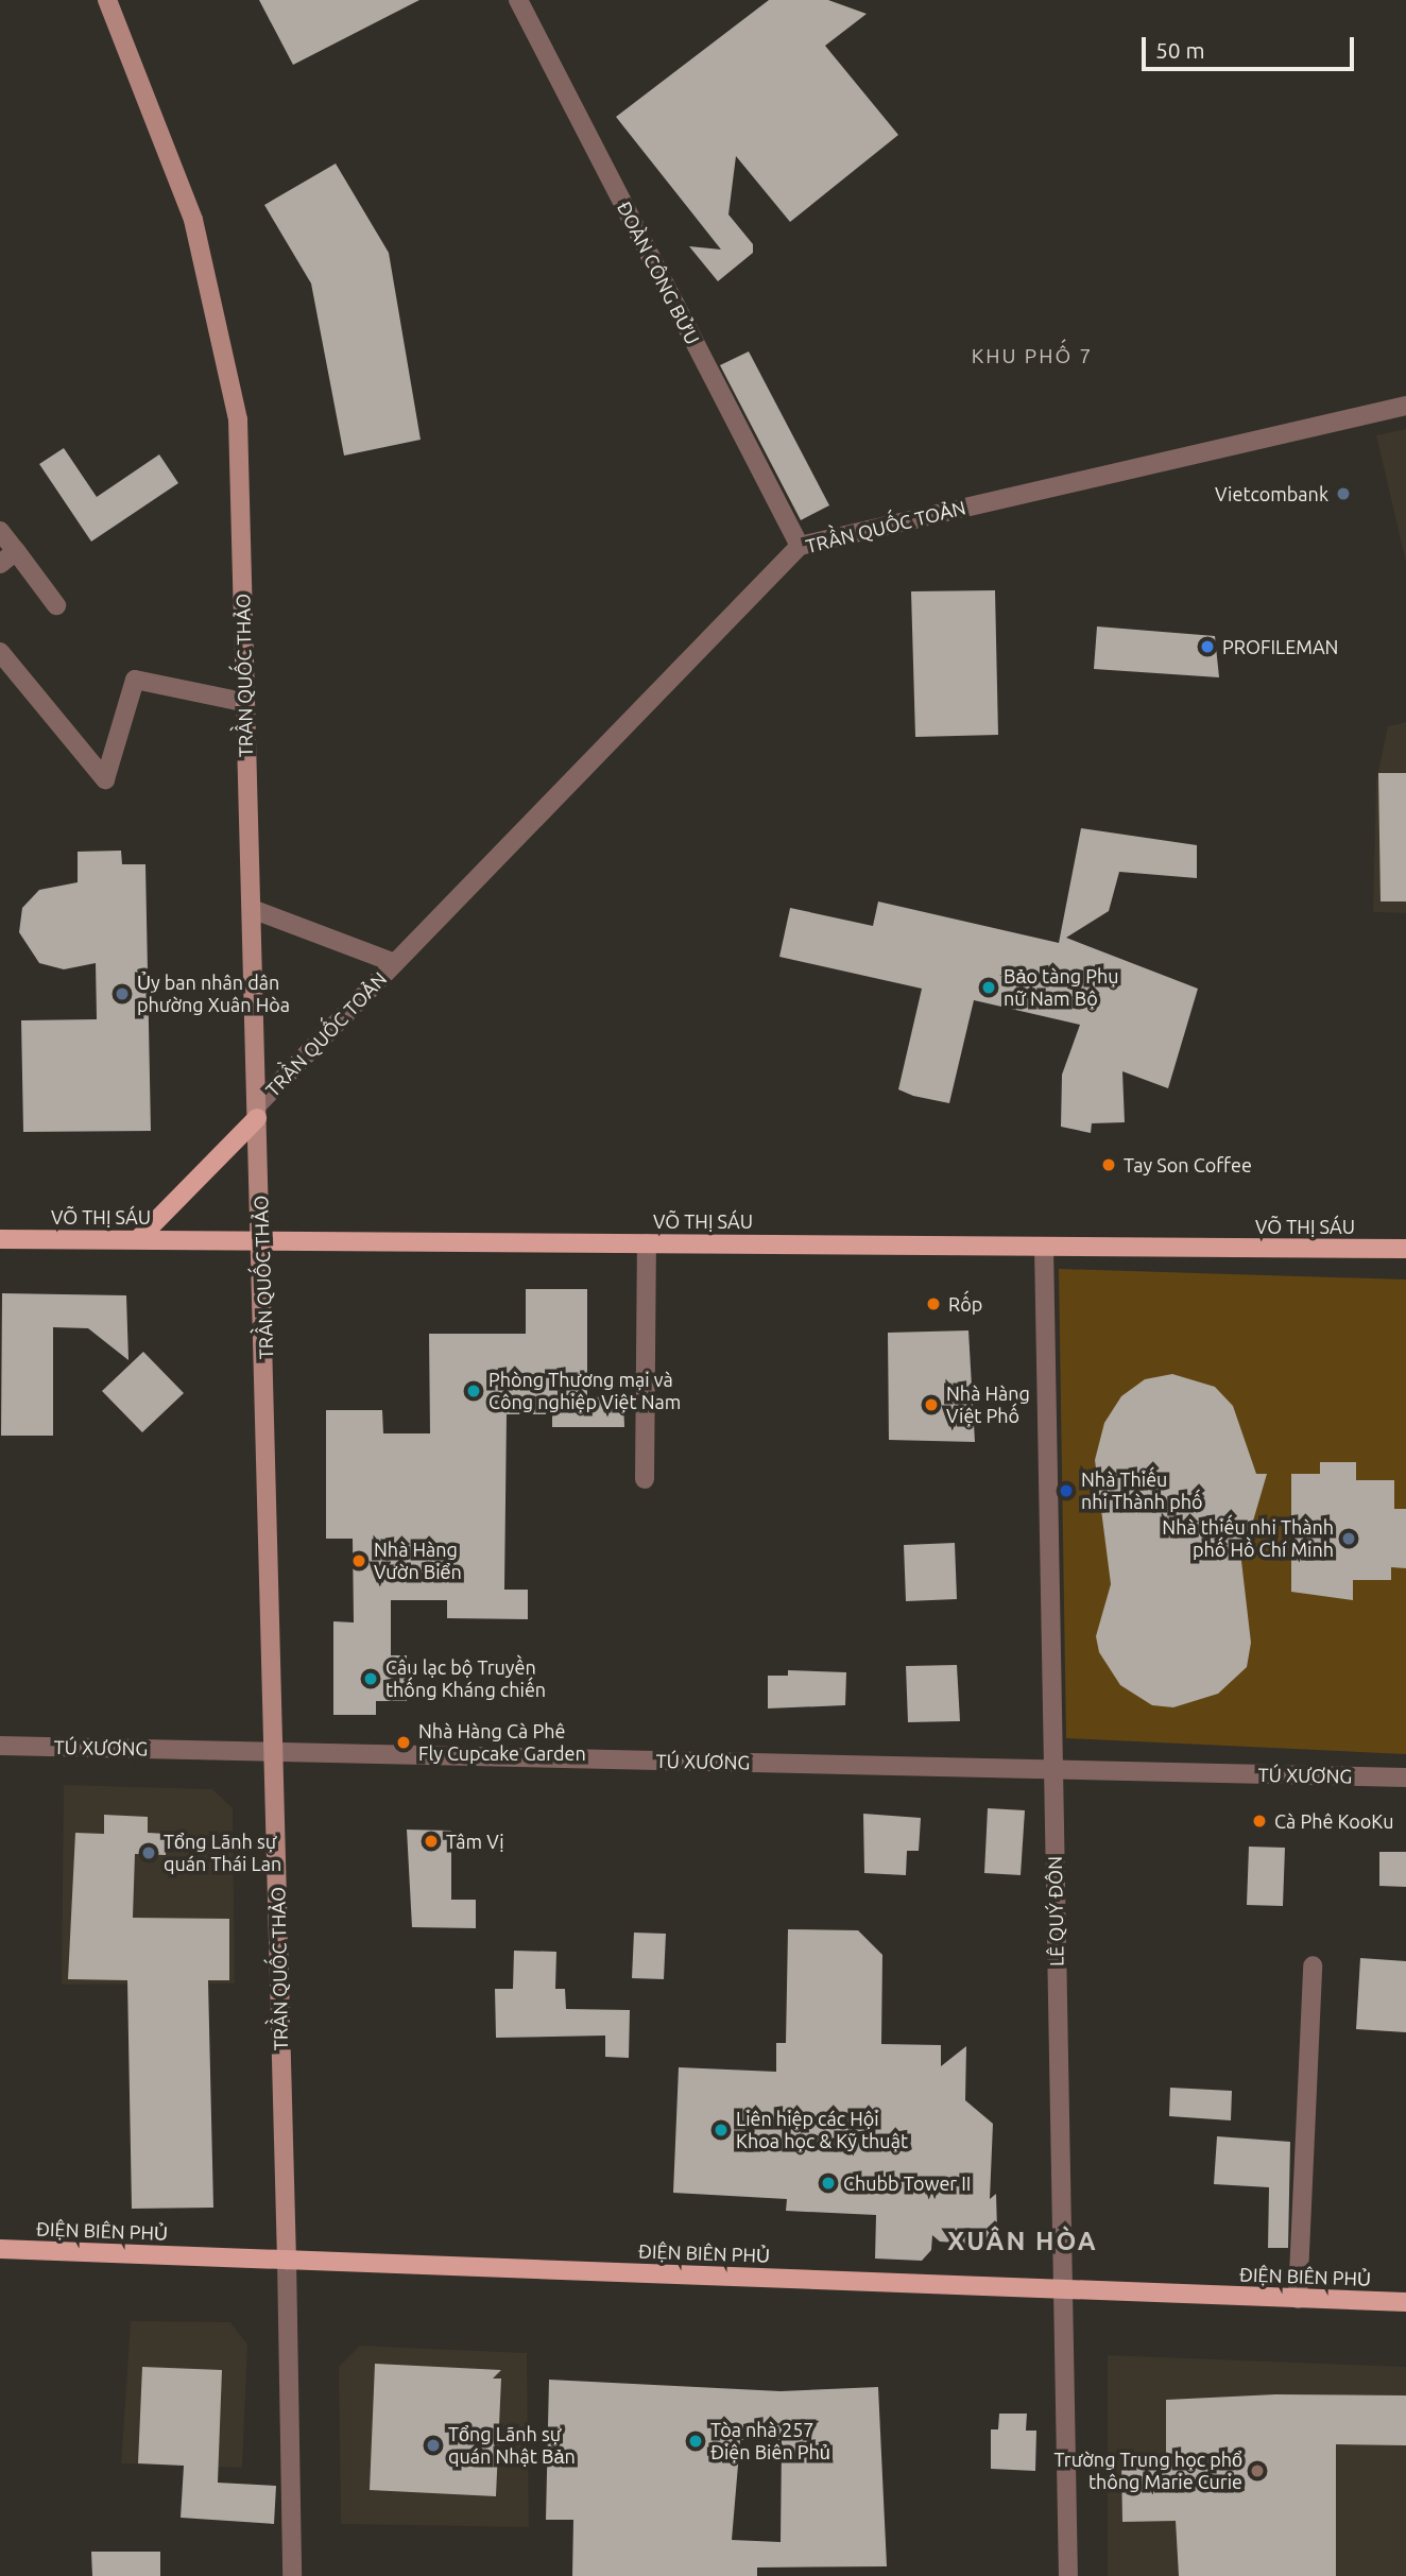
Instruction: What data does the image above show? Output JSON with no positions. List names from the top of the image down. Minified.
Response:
{"streets":{"main road":["TRẦN QUỐC THẢO","VÕ THỊ SÁU","ĐIỆN BIÊN PHỦ"],"street":["ĐOÀN CÔNG BỬU","TRẦN QUỐC TOẢN","TÚ XƯƠNG","LÊ QUÝ ĐÔN"]},"crossings":[["ĐOÀN CÔNG BỬU","TRẦN QUỐC TOẢN"],["TRẦN QUỐC TOẢN","TRẦN QUỐC THẢO"],["TRẦN QUỐC THẢO","VÕ THỊ SÁU"],["TRẦN QUỐC THẢO","TÚ XƯƠNG"],["TRẦN QUỐC THẢO","ĐIỆN BIÊN PHỦ"],["VÕ THỊ SÁU","LÊ QUÝ ĐÔN"],["TÚ XƯƠNG","LÊ QUÝ ĐÔN"],["LÊ QUÝ ĐÔN","ĐIỆN BIÊN PHỦ"]],"districts":["KHU PHỐ 7","XUÂN HÒA"],"places":["Vietcombank","PROFILEMAN","Bảo tàng Phụ nữ Nam Bộ","Ủy ban nhân dân phường Xuân Hòa","Tay Son Coffee","Rốp","Phòng Thương mại và Công nghiệp Việt Nam","Nhà Hàng Việt Phố","Nhà Thiếu nhi Thành phố","Nhà thiếu nhi Thành phố Hồ Chí Minh","Nhà Hàng Vườn Biển","Câu lạc bộ Truyền thống Kháng chiến","Nhà Hàng Cà Phê Fly Cupcake Garden","Cà Phê KooKu","Tâm Vị","Tổng Lãnh sự quán Thái Lan","Liên hiệp các Hội Khoa học & Kỹ thuật","Chubb Tower II","Tòa nhà 257 Điện Biên Phủ","Tổng Lãnh sự quán Nhật Bản","Trường Trung học phổ thông Marie Curie"],"scale_bar":"50 m"}
